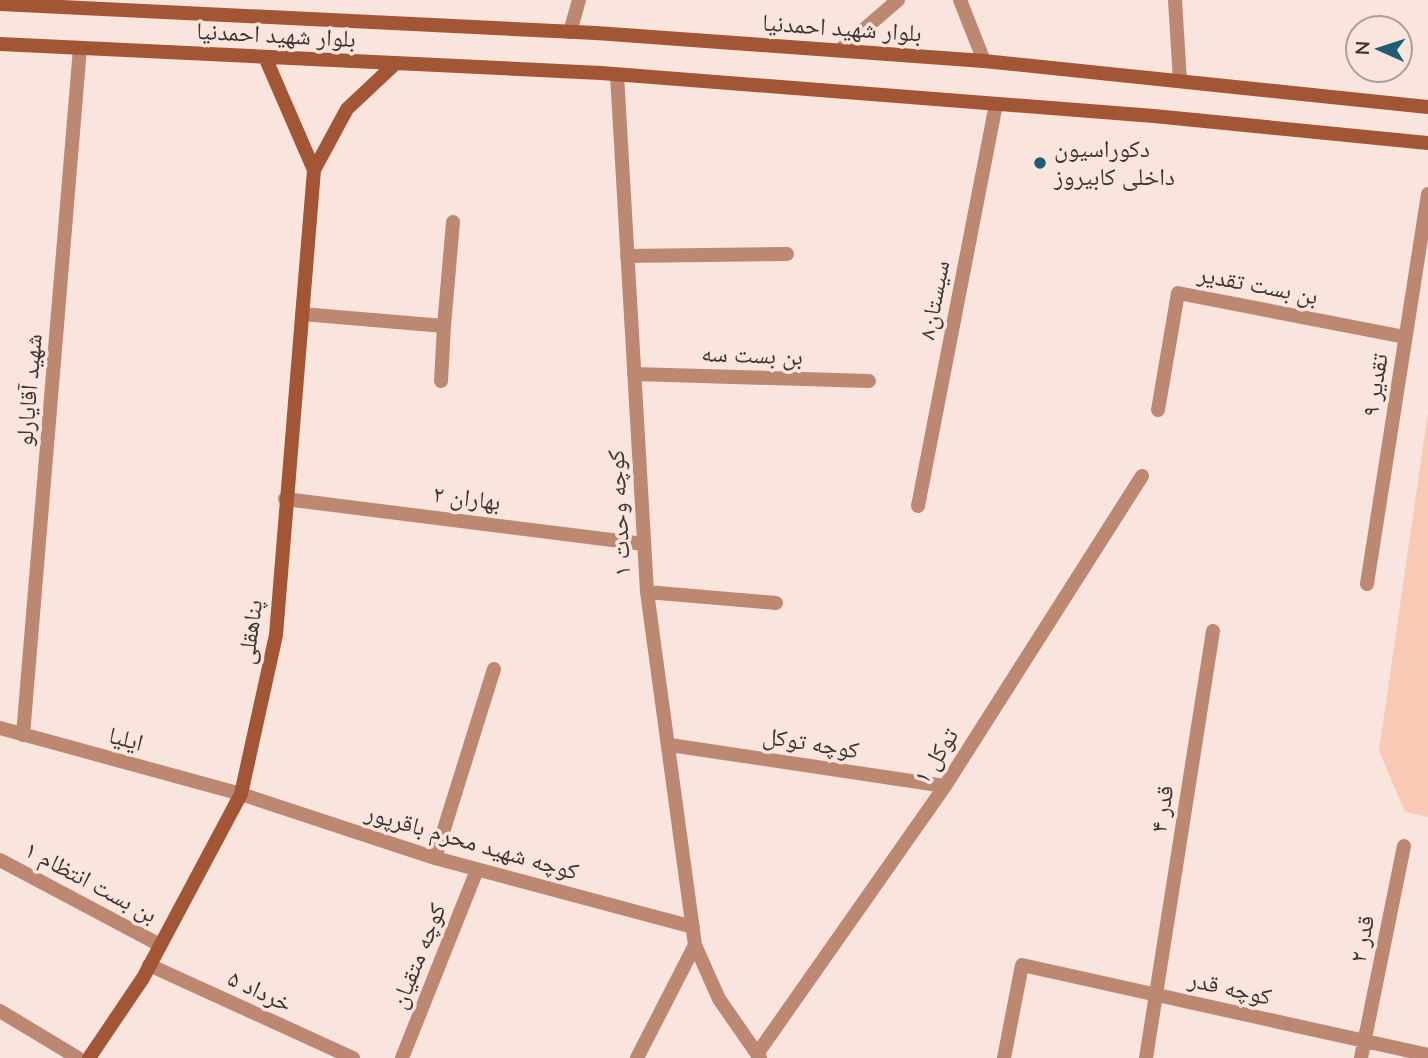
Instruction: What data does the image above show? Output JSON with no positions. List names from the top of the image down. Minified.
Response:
{"streets":{"main road":["بلوار شهید احمدنیا","پناهقلی"],"street":["بن بست تقدیر","سیستان۸","بن بست سه","۹ تقدیر","شهید آقایارلو","بهاران ۲","کوچه وحدت ۱","ایلیا","کوچه توکل","توکل ۱","قدر ۴","کوچه شهید محرم باقرپور","بن بست انتظام ۱","قدر ۲","کوچه متقیان","کوچه قدر","خرداد ۵"]},"crossings":[["بلوار شهید احمدنیا","سیستان۸"],["بلوار شهید احمدنیا","شهید آقایارلو"],["بلوار شهید احمدنیا","کوچه وحدت ۱"],["بلوار شهید احمدنیا","پناهقلی"],["بن بست تقدیر","۹ تقدیر"],["بن بست سه","کوچه وحدت ۱"],["شهید آقایارلو","ایلیا"],["بهاران ۲","کوچه وحدت ۱"],["بهاران ۲","پناهقلی"],["کوچه وحدت ۱","کوچه توکل"],["کوچه وحدت ۱","توکل ۱"],["کوچه وحدت ۱","کوچه شهید محرم باقرپور"],["پناهقلی","ایلیا"],["پناهقلی","کوچه شهید محرم باقرپور"],["پناهقلی","بن بست انتظام ۱"],["پناهقلی","خرداد ۵"],["ایلیا","کوچه شهید محرم باقرپور"],["کوچه توکل","توکل ۱"],["قدر ۴","کوچه قدر"],["کوچه شهید محرم باقرپور","کوچه متقیان"],["قدر ۲","کوچه قدر"]],"places":["دکوراسیون داخلی کابیروز"],"north":"left"}
